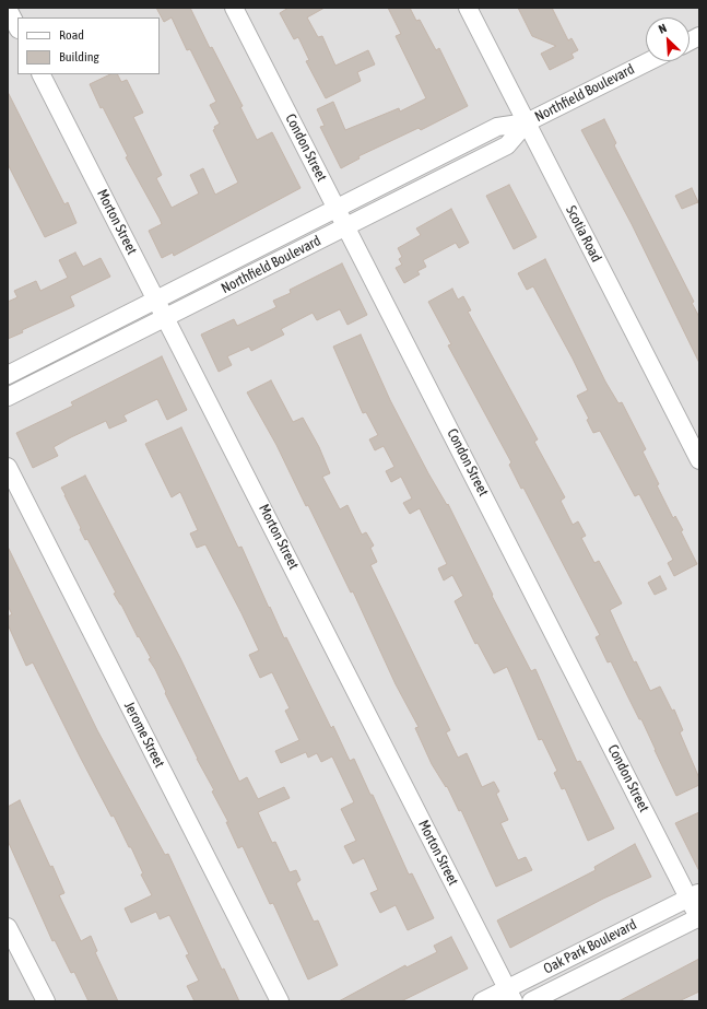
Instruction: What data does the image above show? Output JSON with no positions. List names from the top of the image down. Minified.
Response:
{"streets":{"street":["Northfield Boulevard","Condon Street","Morton Street","Scotia Road","Jerome Street","Oak Park Boulevard"]},"crossings":[["Northfield Boulevard","Condon Street"],["Northfield Boulevard","Morton Street"],["Northfield Boulevard","Scotia Road"],["Condon Street","Oak Park Boulevard"],["Morton Street","Oak Park Boulevard"]],"legend":["Road","Building"],"north":"top left"}
